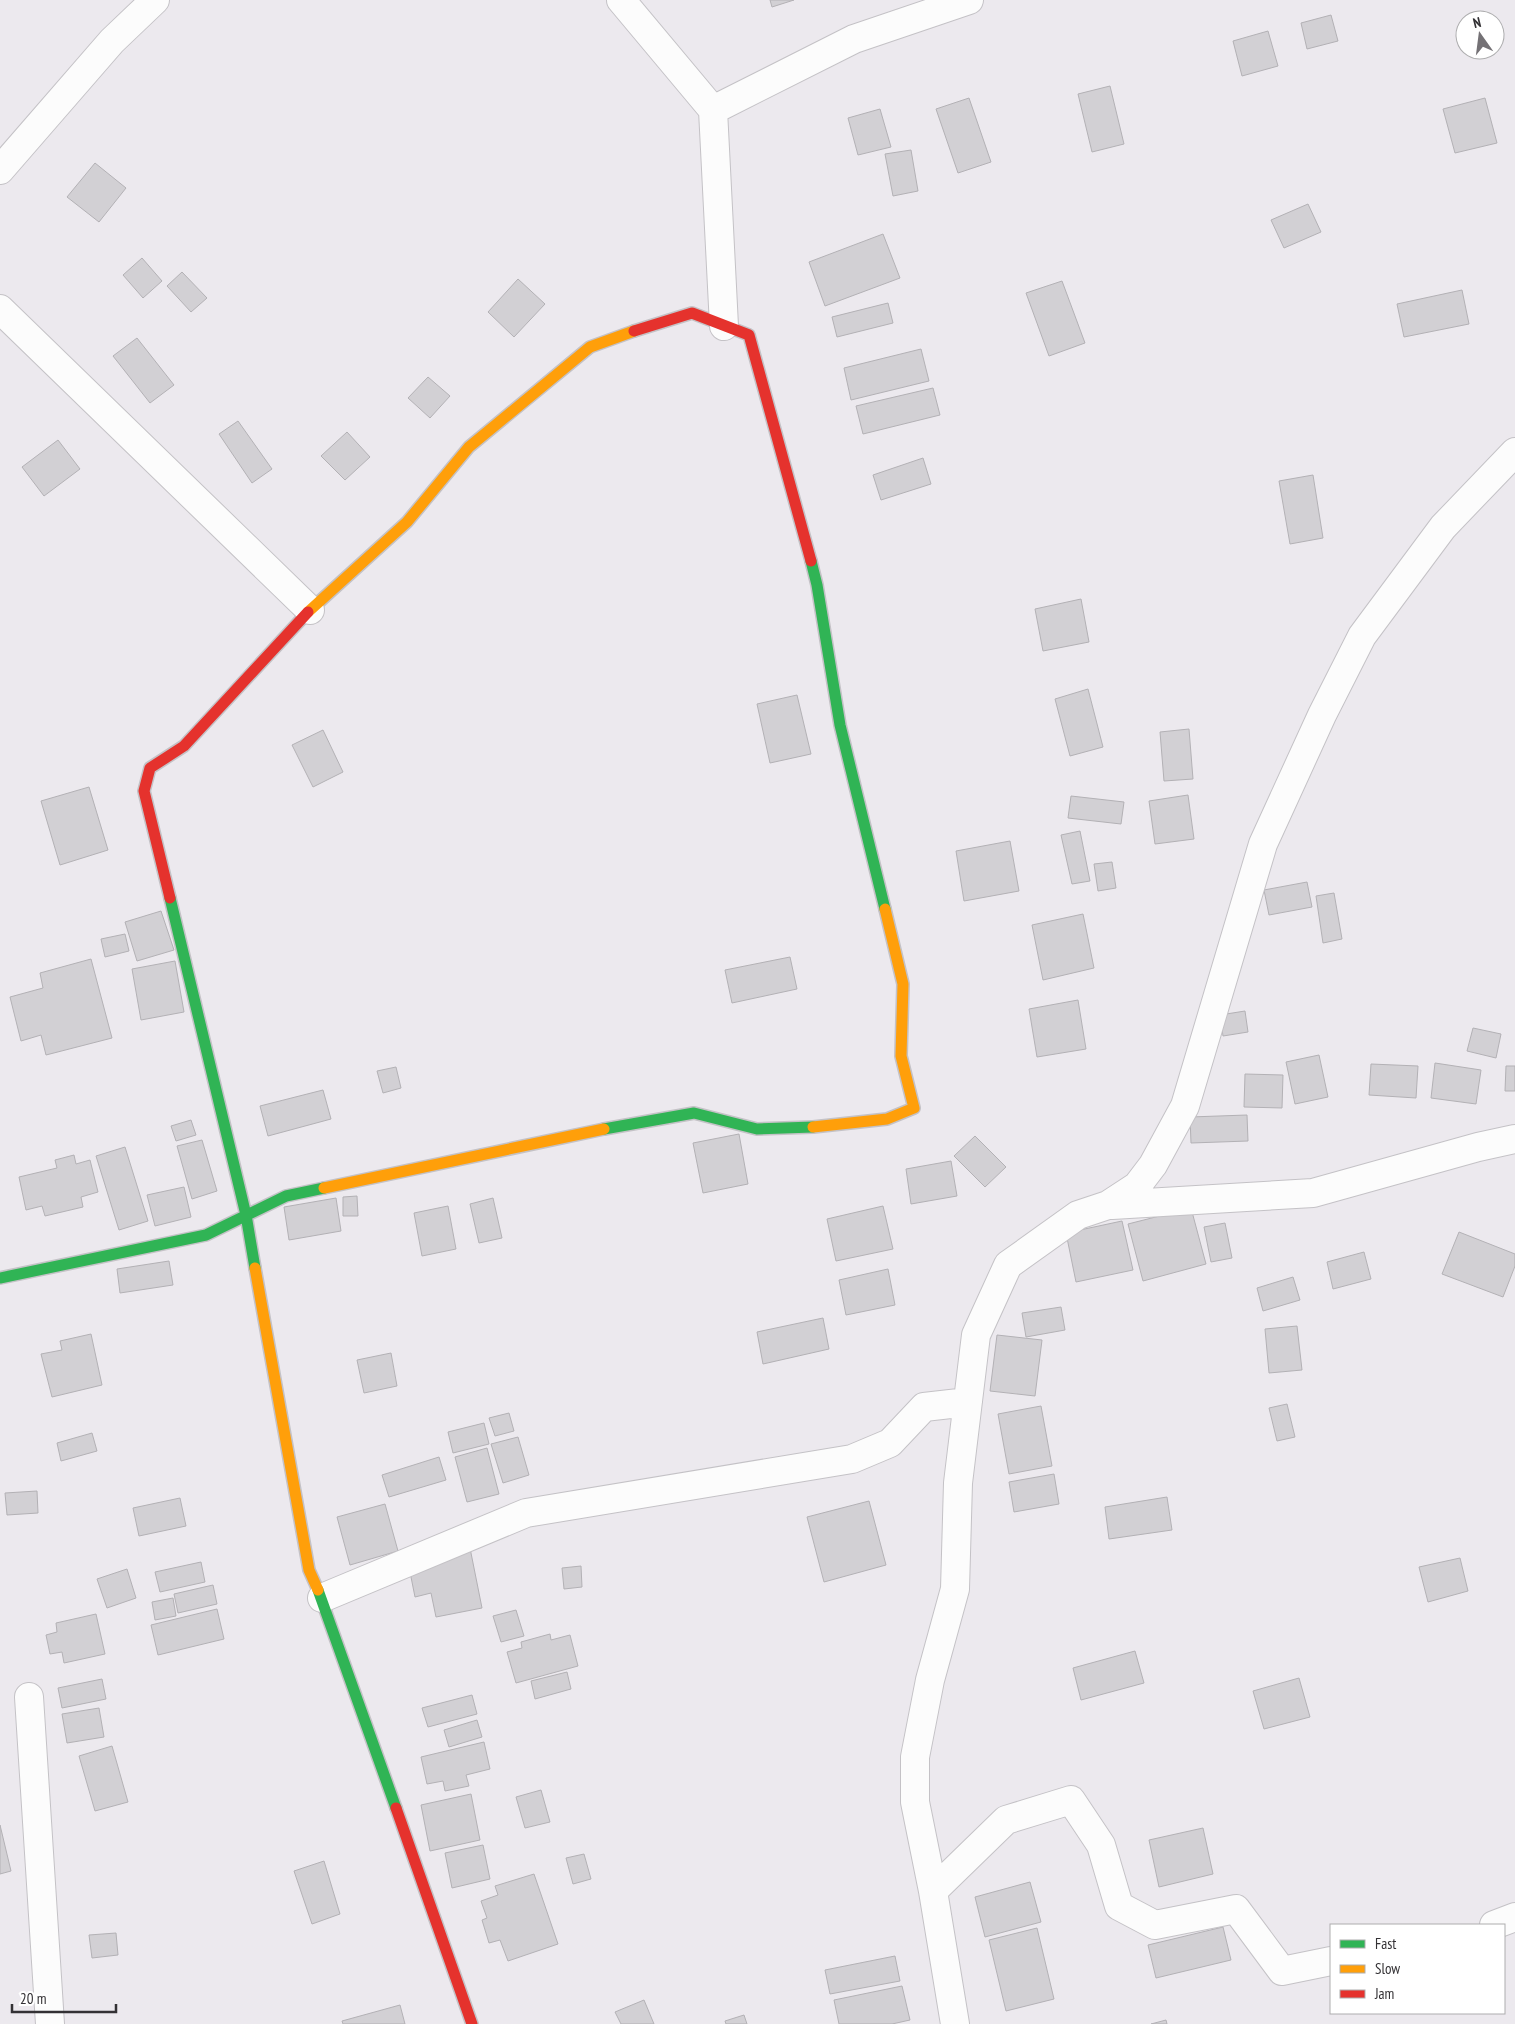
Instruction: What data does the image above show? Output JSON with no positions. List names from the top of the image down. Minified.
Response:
{"legend":["Fast","Slow","Jam"],"scale_bar":"20 m","north":"top"}
